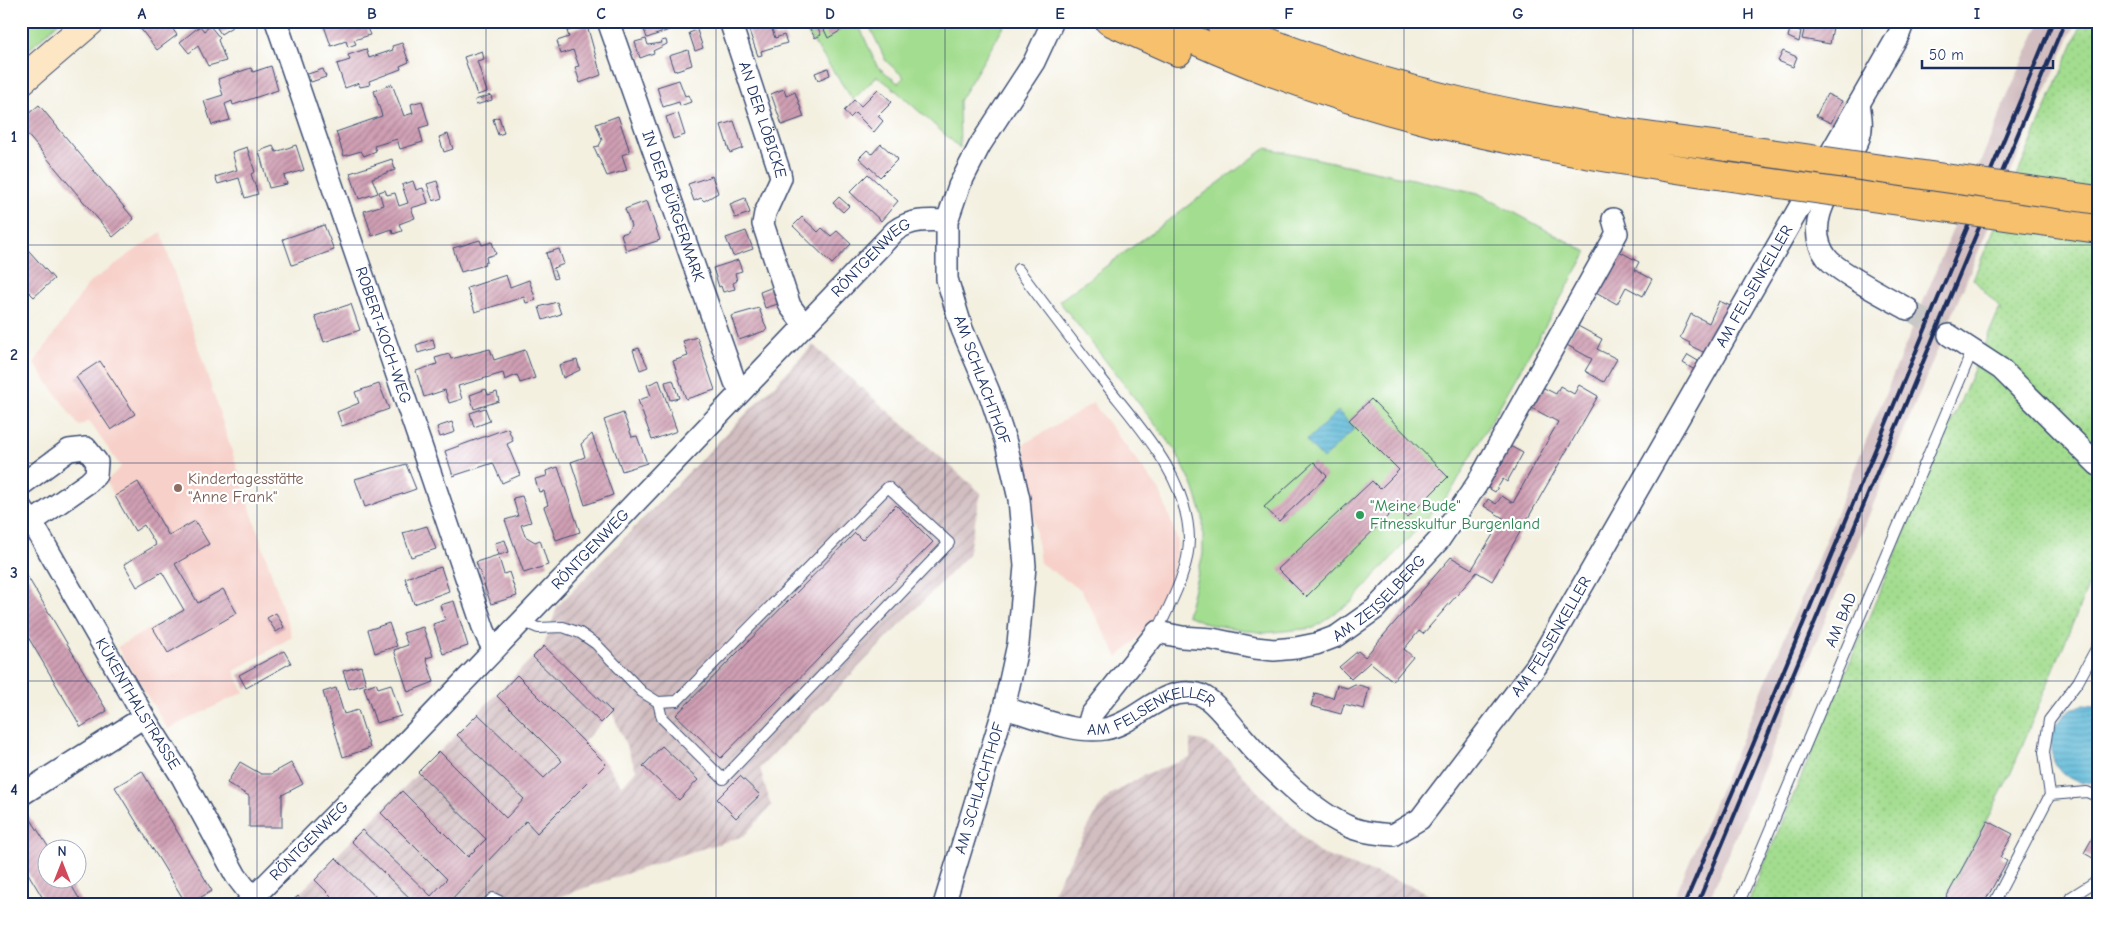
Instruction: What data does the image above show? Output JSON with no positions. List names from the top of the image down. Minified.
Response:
{"streets":{"street":["AN DER LÖBICKE","IN DER BÜRGERMARK","RÖNTGENWEG","AM FELSENKELLER","ROBERT-KOCH-WEG","AM SCHLACHTHOF","AM ZEISELBERG","KÜKENTHALSTRASSE"],"lane":["AM BAD"]},"crossings":[["AN DER LÖBICKE","RÖNTGENWEG"],["IN DER BÜRGERMARK","RÖNTGENWEG"],["RÖNTGENWEG","ROBERT-KOCH-WEG"],["RÖNTGENWEG","AM SCHLACHTHOF"],["RÖNTGENWEG","KÜKENTHALSTRASSE"],["AM FELSENKELLER","AM SCHLACHTHOF"]],"places":["Kindertagesstätte \"Anne Frank\"","\"Meine Bude\" Fitnesskultur Burgenland"],"scale_bar":"50 m","north":"top","grid":{"columns":["A","B","C","D","E","F","G","H","I"],"rows":["1","2","3","4"]}}
